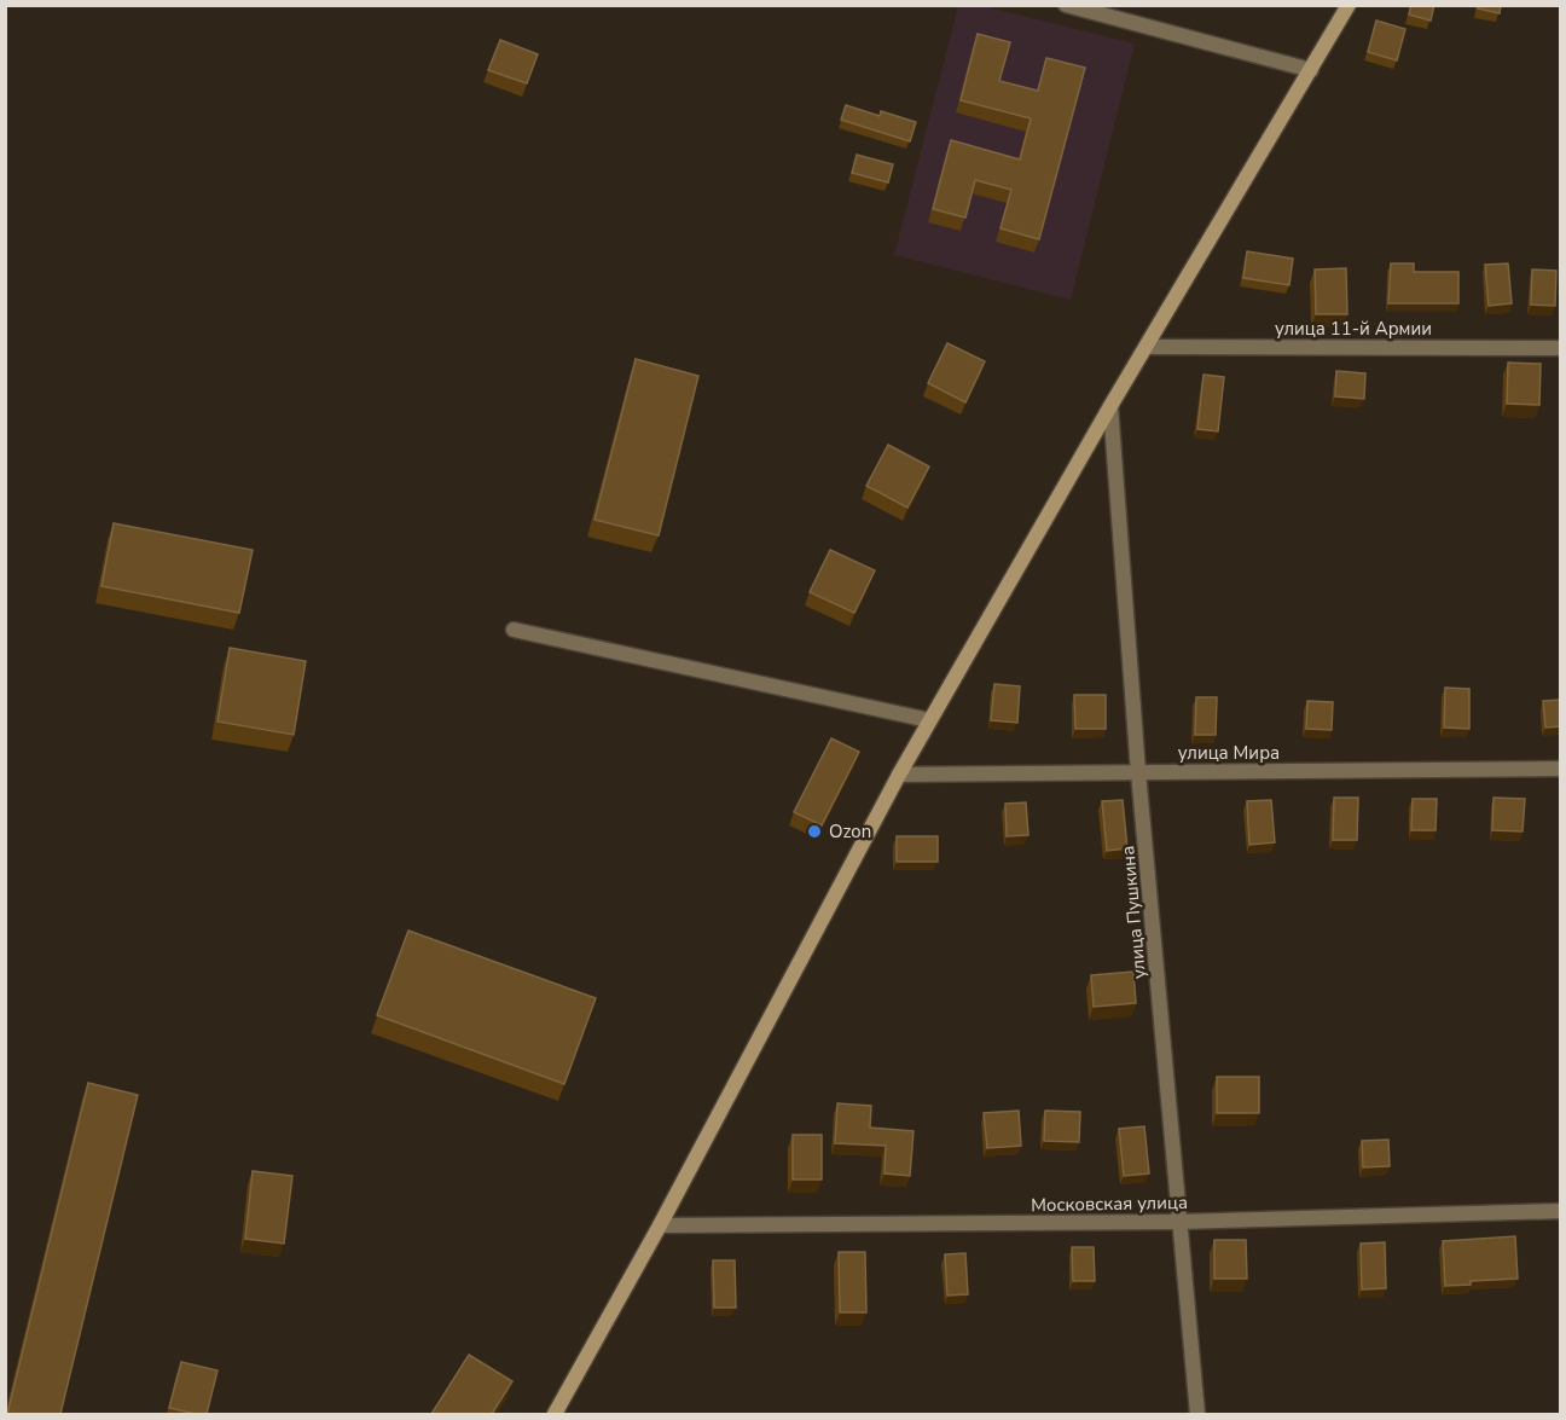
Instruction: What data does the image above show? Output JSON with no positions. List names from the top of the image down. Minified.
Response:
{"streets":{"street":["улица 11-й Армии","улица Мира","улица Пушкина","Московская улица"]},"crossings":[["улица Мира","улица Пушкина"],["улица Пушкина","Московская улица"]],"places":["Ozon"]}
